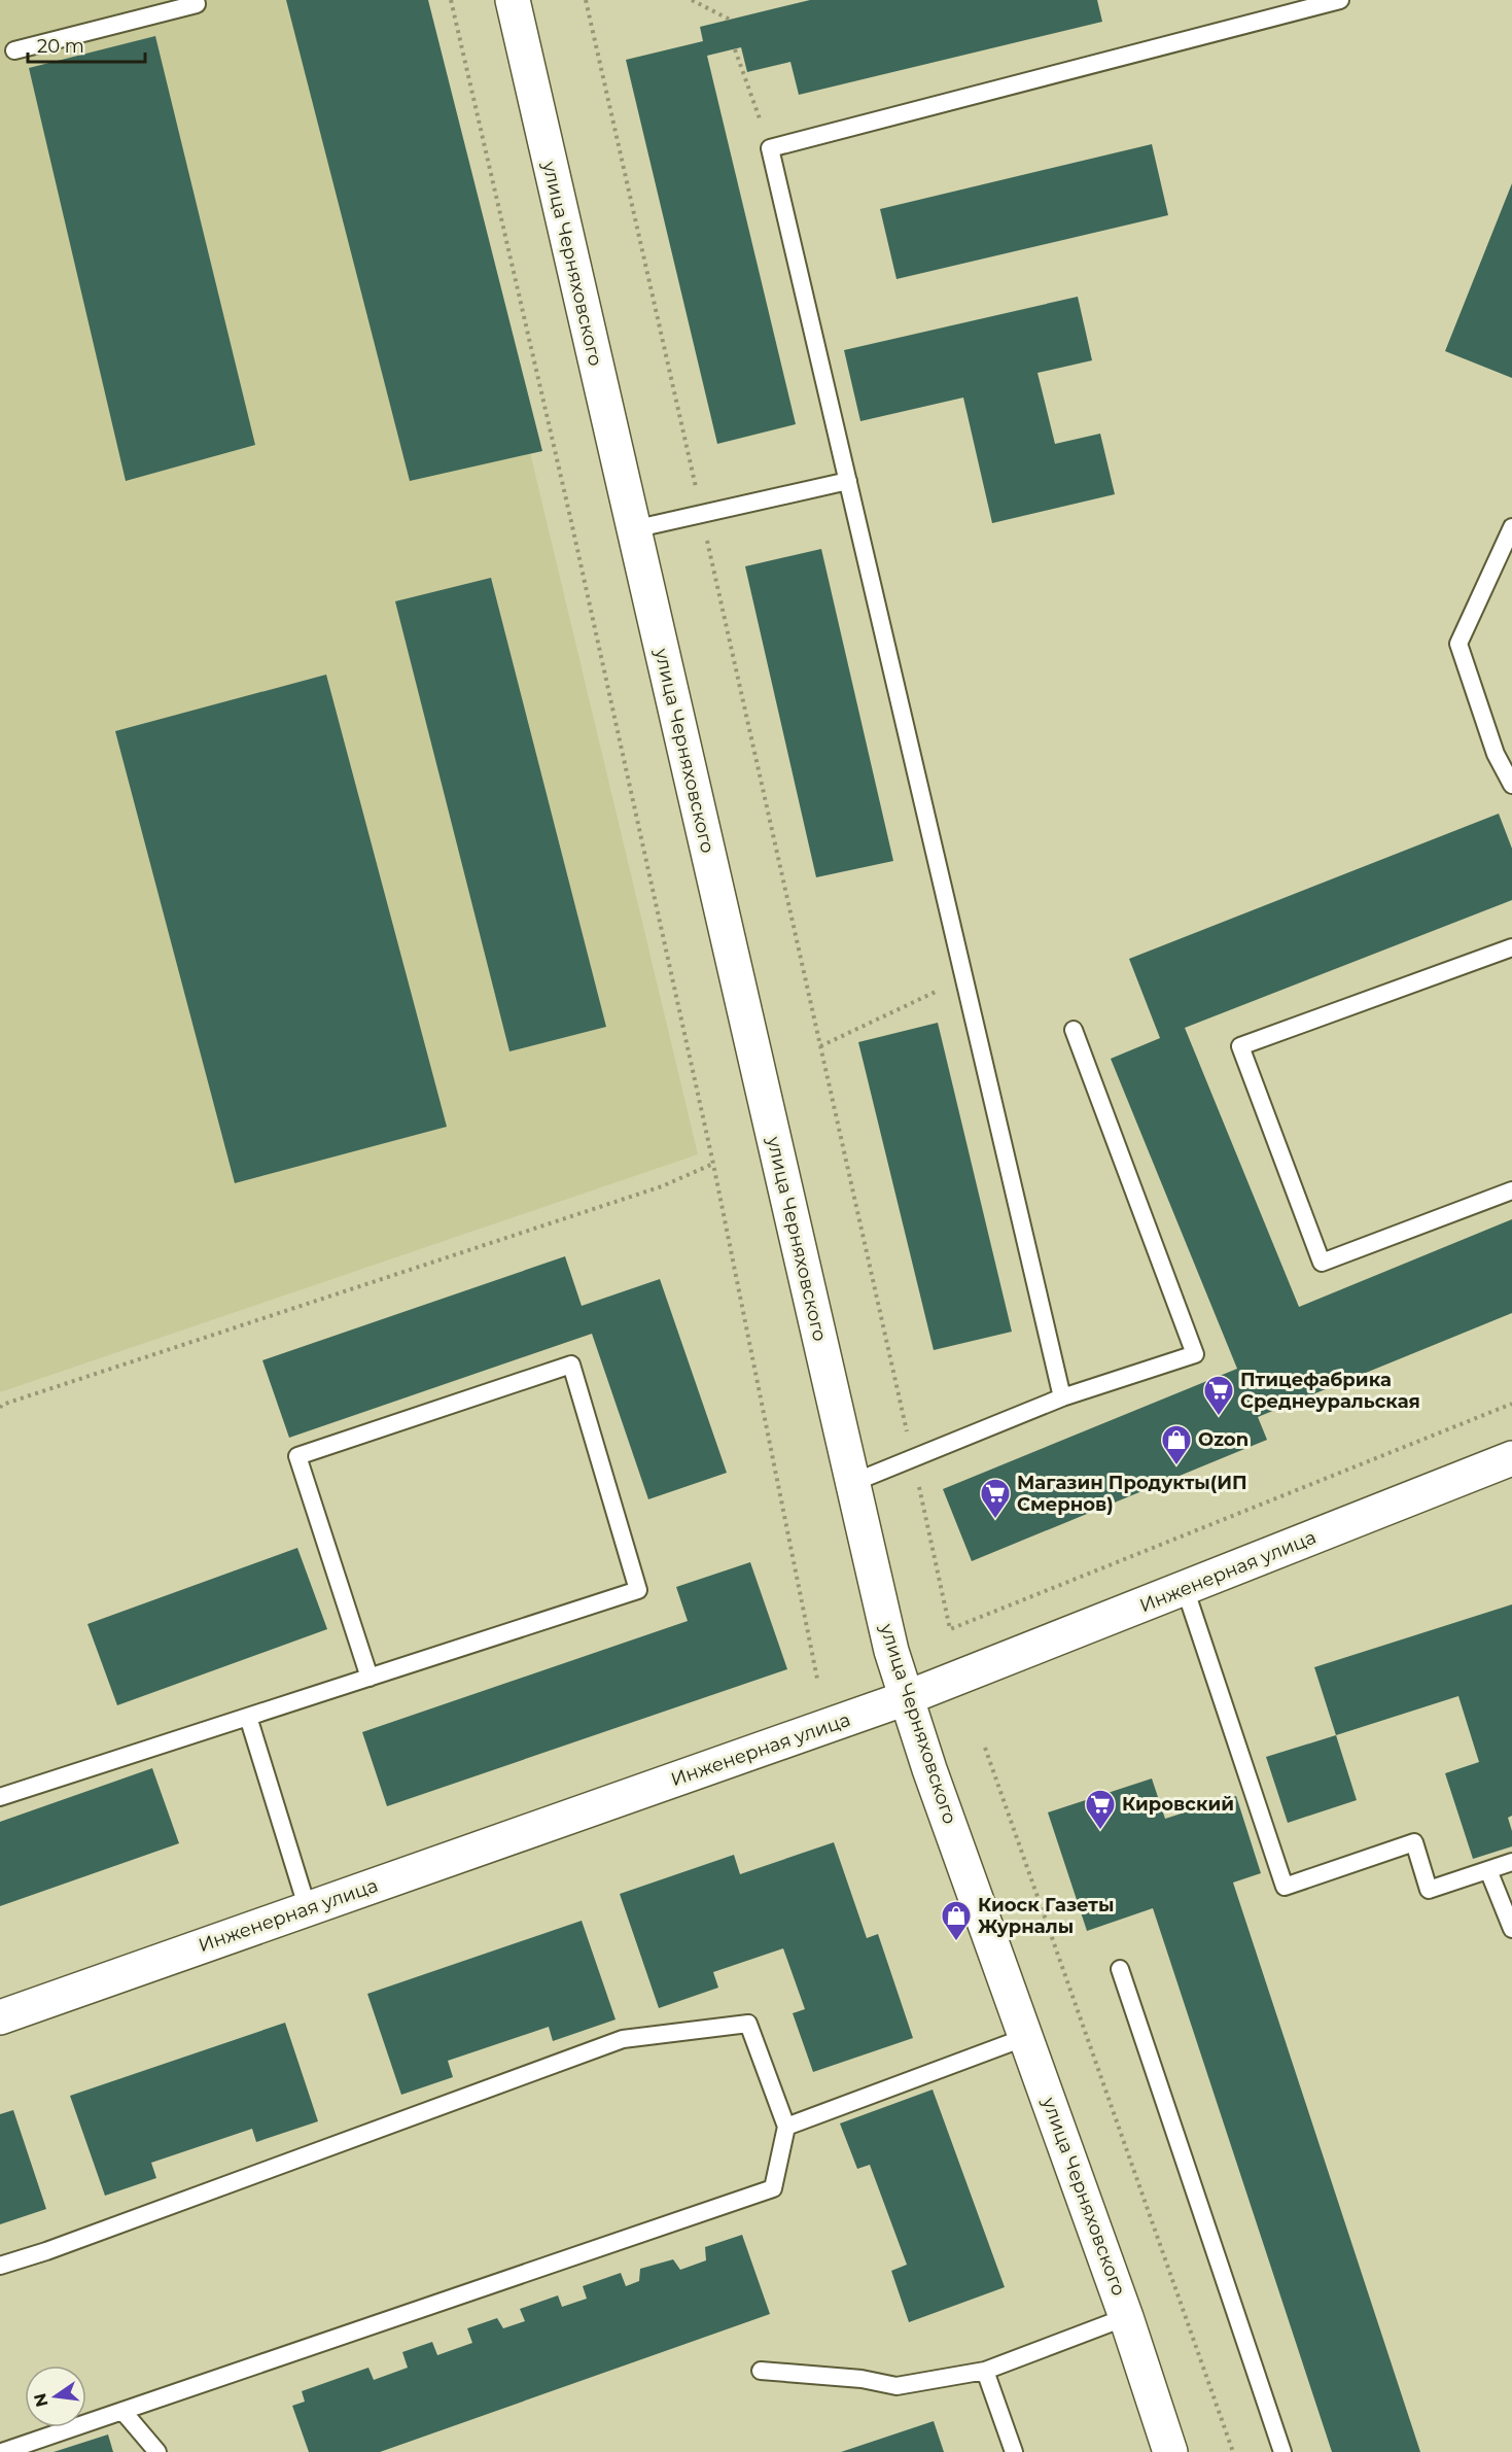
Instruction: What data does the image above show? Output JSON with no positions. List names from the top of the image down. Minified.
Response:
{"streets":{"street":["улица Черняховского","Инженерная улица"]},"crossings":[["улица Черняховского","Инженерная улица"]],"places":{"supermarket":["Птицефабрика Среднеуральская","Магазин Продукты(ИП Смернов)","Кировский"],"shop":["Ozon","Киоск Газеты Журналы"]},"scale_bar":"20 m","north":"left"}
